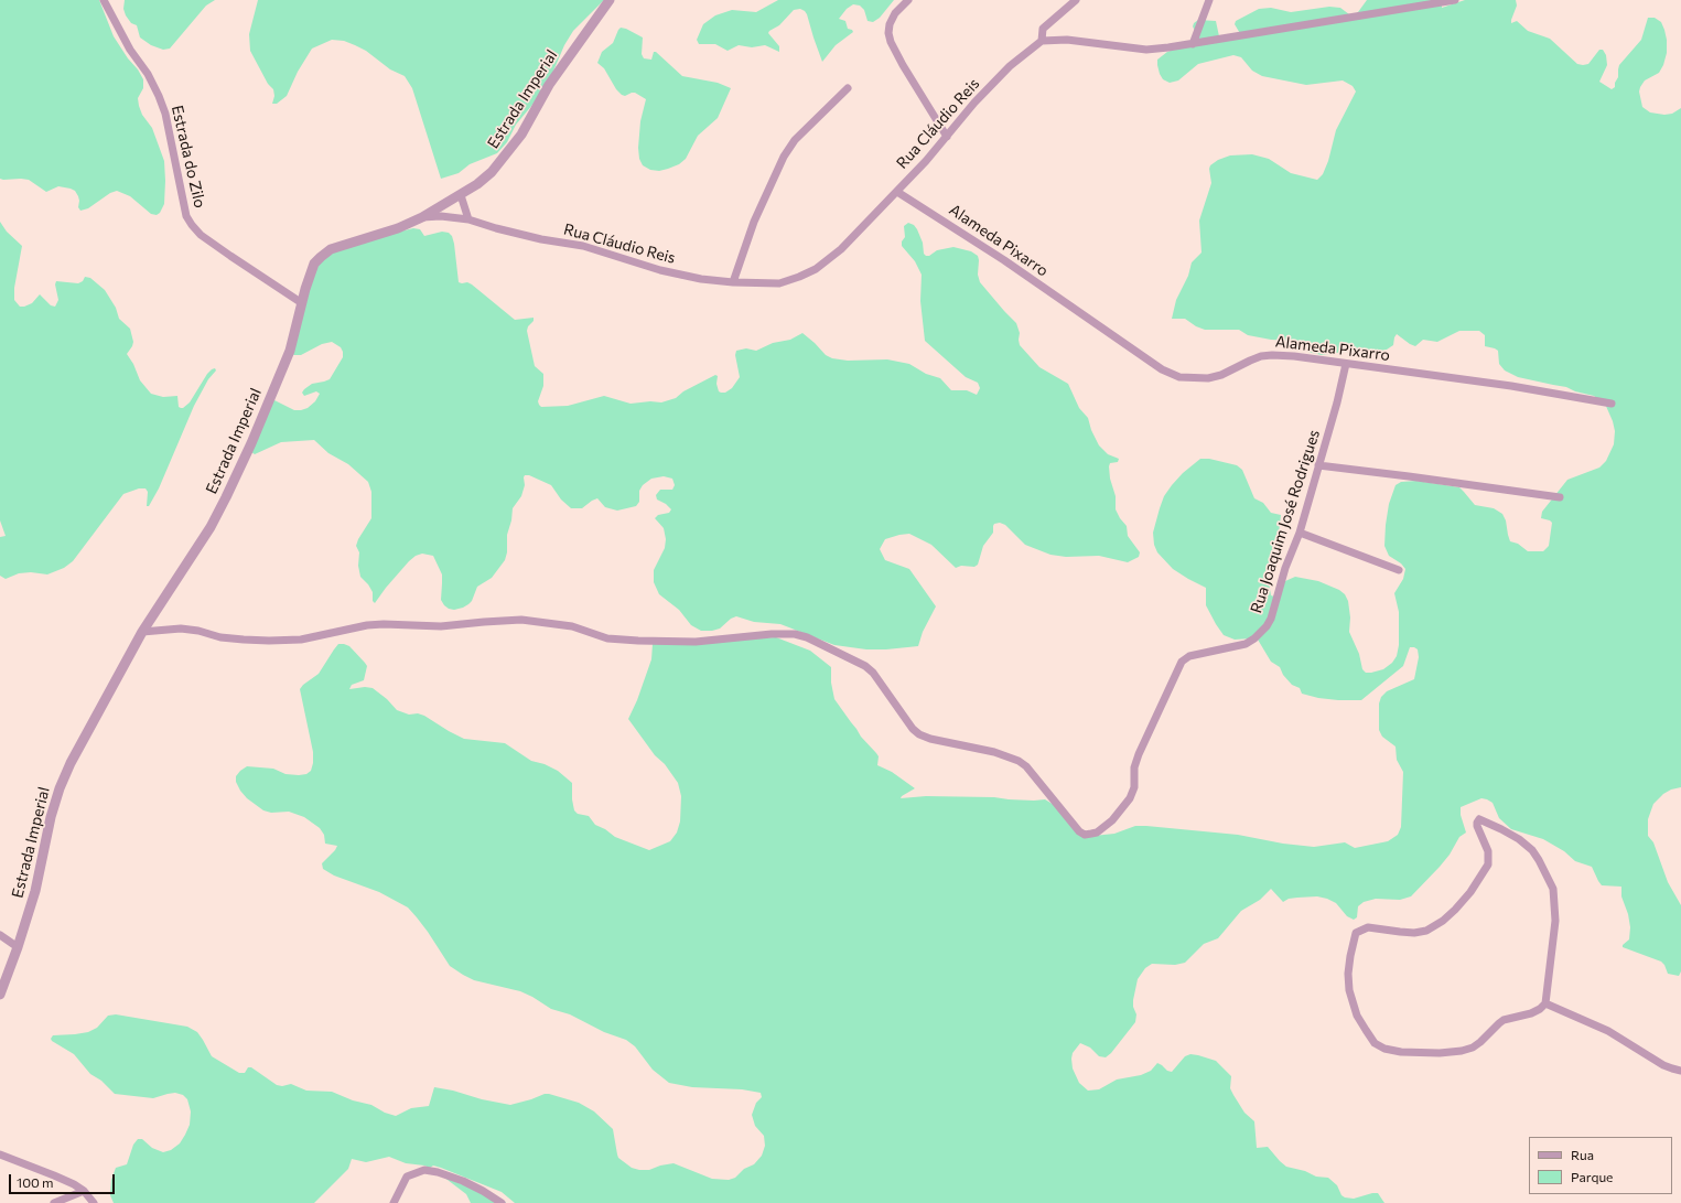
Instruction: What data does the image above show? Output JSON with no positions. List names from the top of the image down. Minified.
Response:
{"streets":{"street":["Estrada Imperial","Rua Cláudio Reis","Estrada do Zilo","Alameda Pixarro","Rua Joaquim José Rodrigues"]},"crossings":[["Estrada Imperial","Rua Cláudio Reis"],["Estrada Imperial","Estrada do Zilo"],["Estrada Imperial","Rua Joaquim José Rodrigues"],["Rua Cláudio Reis","Alameda Pixarro"],["Alameda Pixarro","Rua Joaquim José Rodrigues"]],"legend":["Rua","Parque"],"scale_bar":"100 m"}
